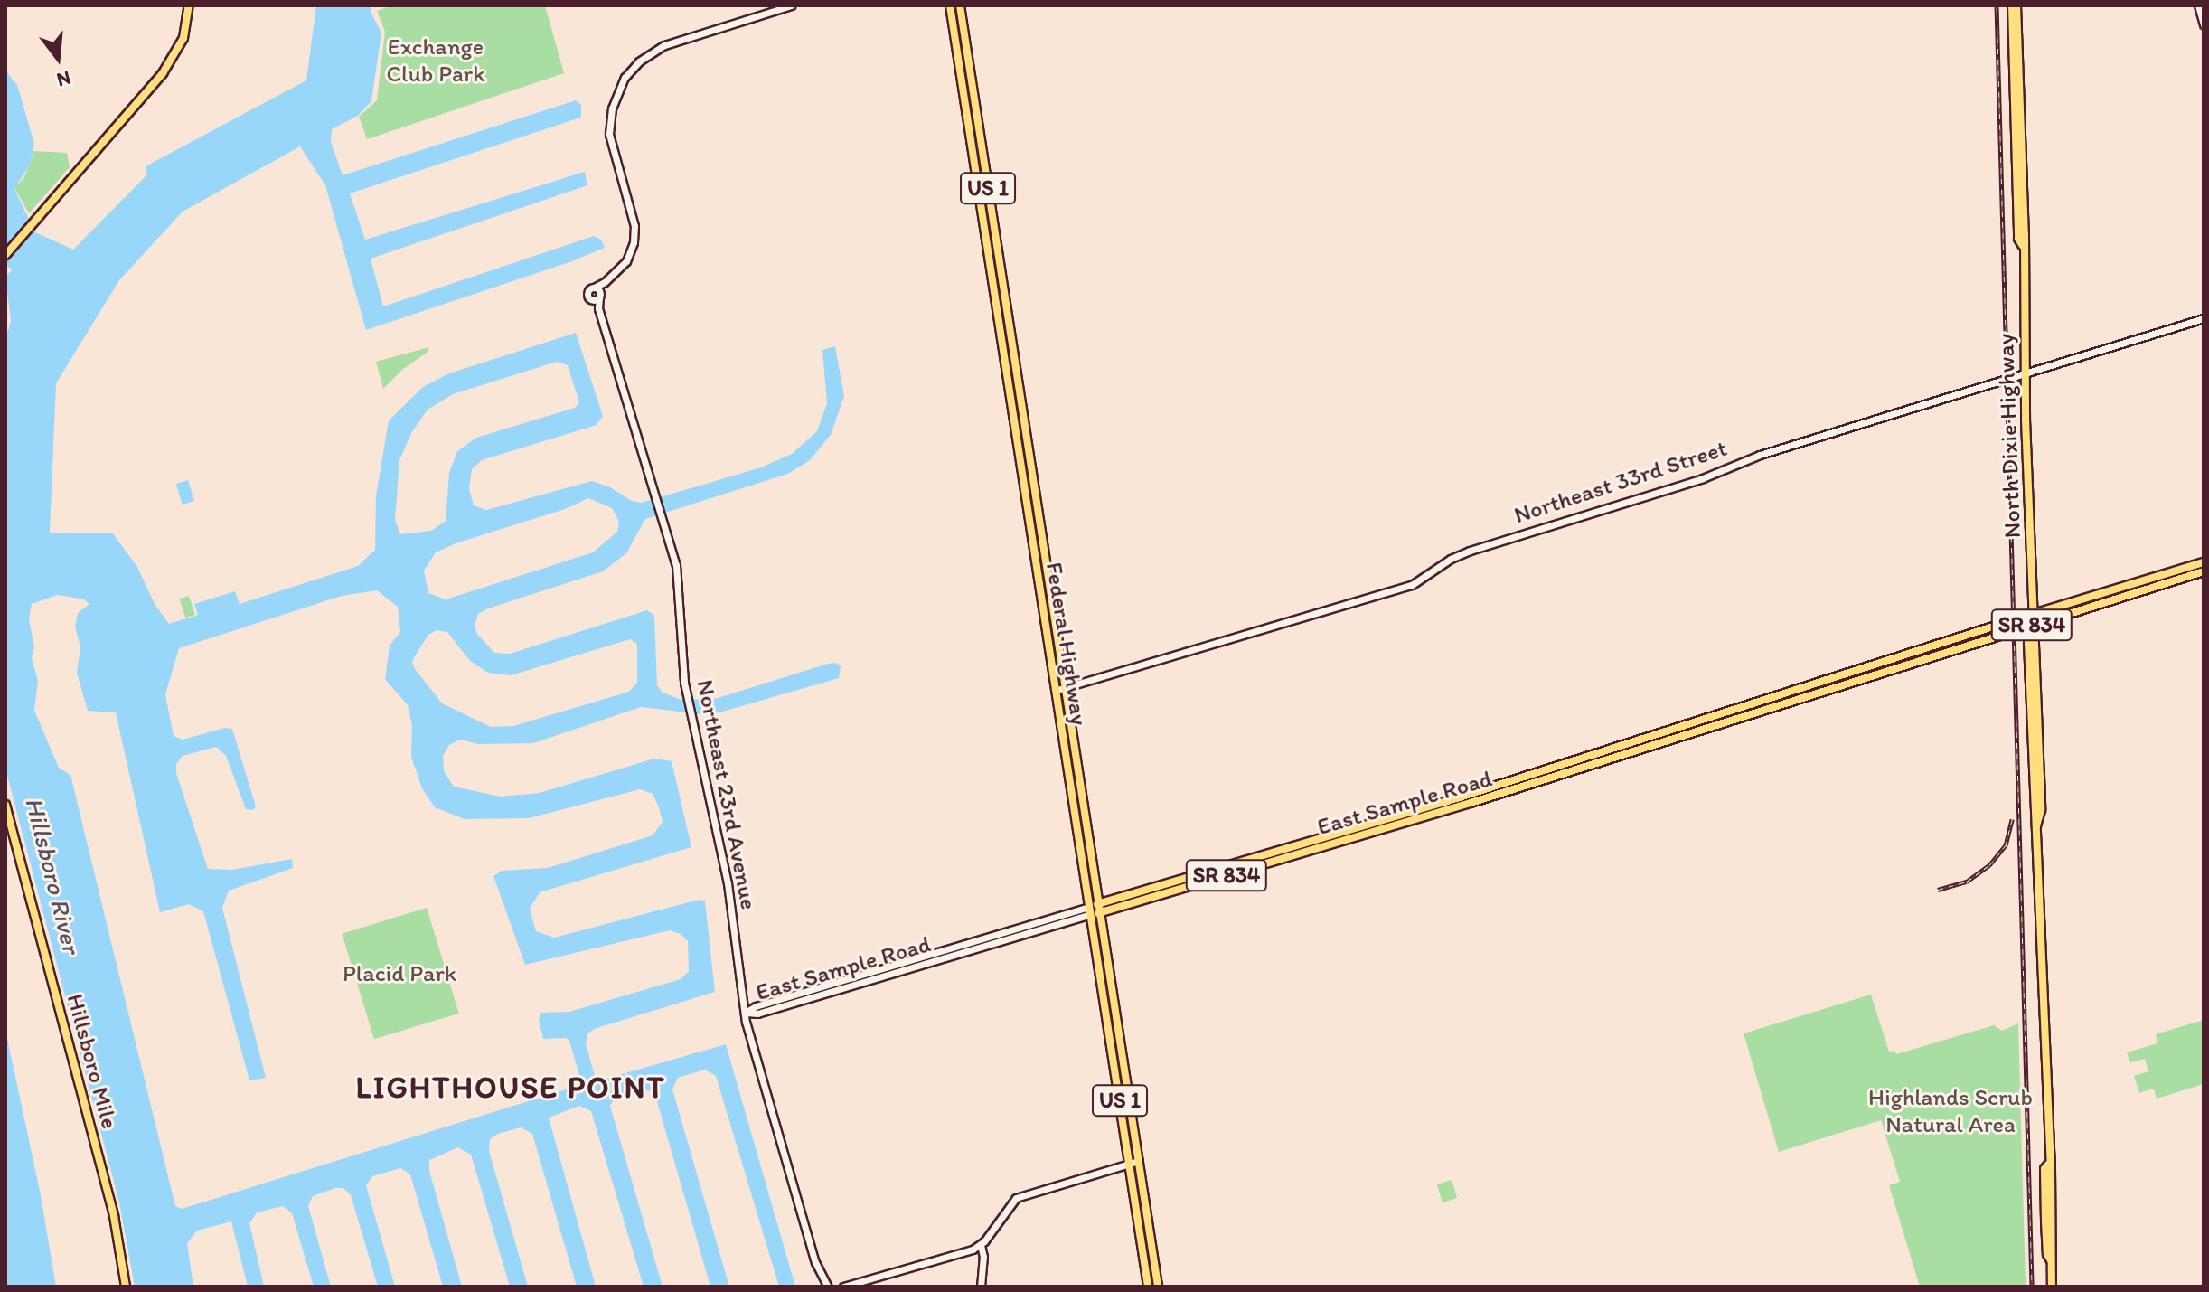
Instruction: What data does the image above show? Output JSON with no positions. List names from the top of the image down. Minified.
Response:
{"streets":{"main road":["US 1","North Dixie Highway","SR 834","Federal Highway","East Sample Road","Hillsboro Mile"],"street":["Northeast 33rd Street","Northeast 23rd Avenue"]},"crossings":[["North Dixie Highway","Northeast 33rd Street"],["North Dixie Highway","East Sample Road"],["Northeast 33rd Street","Federal Highway"],["Federal Highway","East Sample Road"],["Northeast 23rd Avenue","East Sample Road"]],"districts":["LIGHTHOUSE POINT"],"water":["Hillsboro River"],"parks":["Exchange Club Park","Placid Park","Highlands Scrub Natural Area"],"north":"bottom"}
